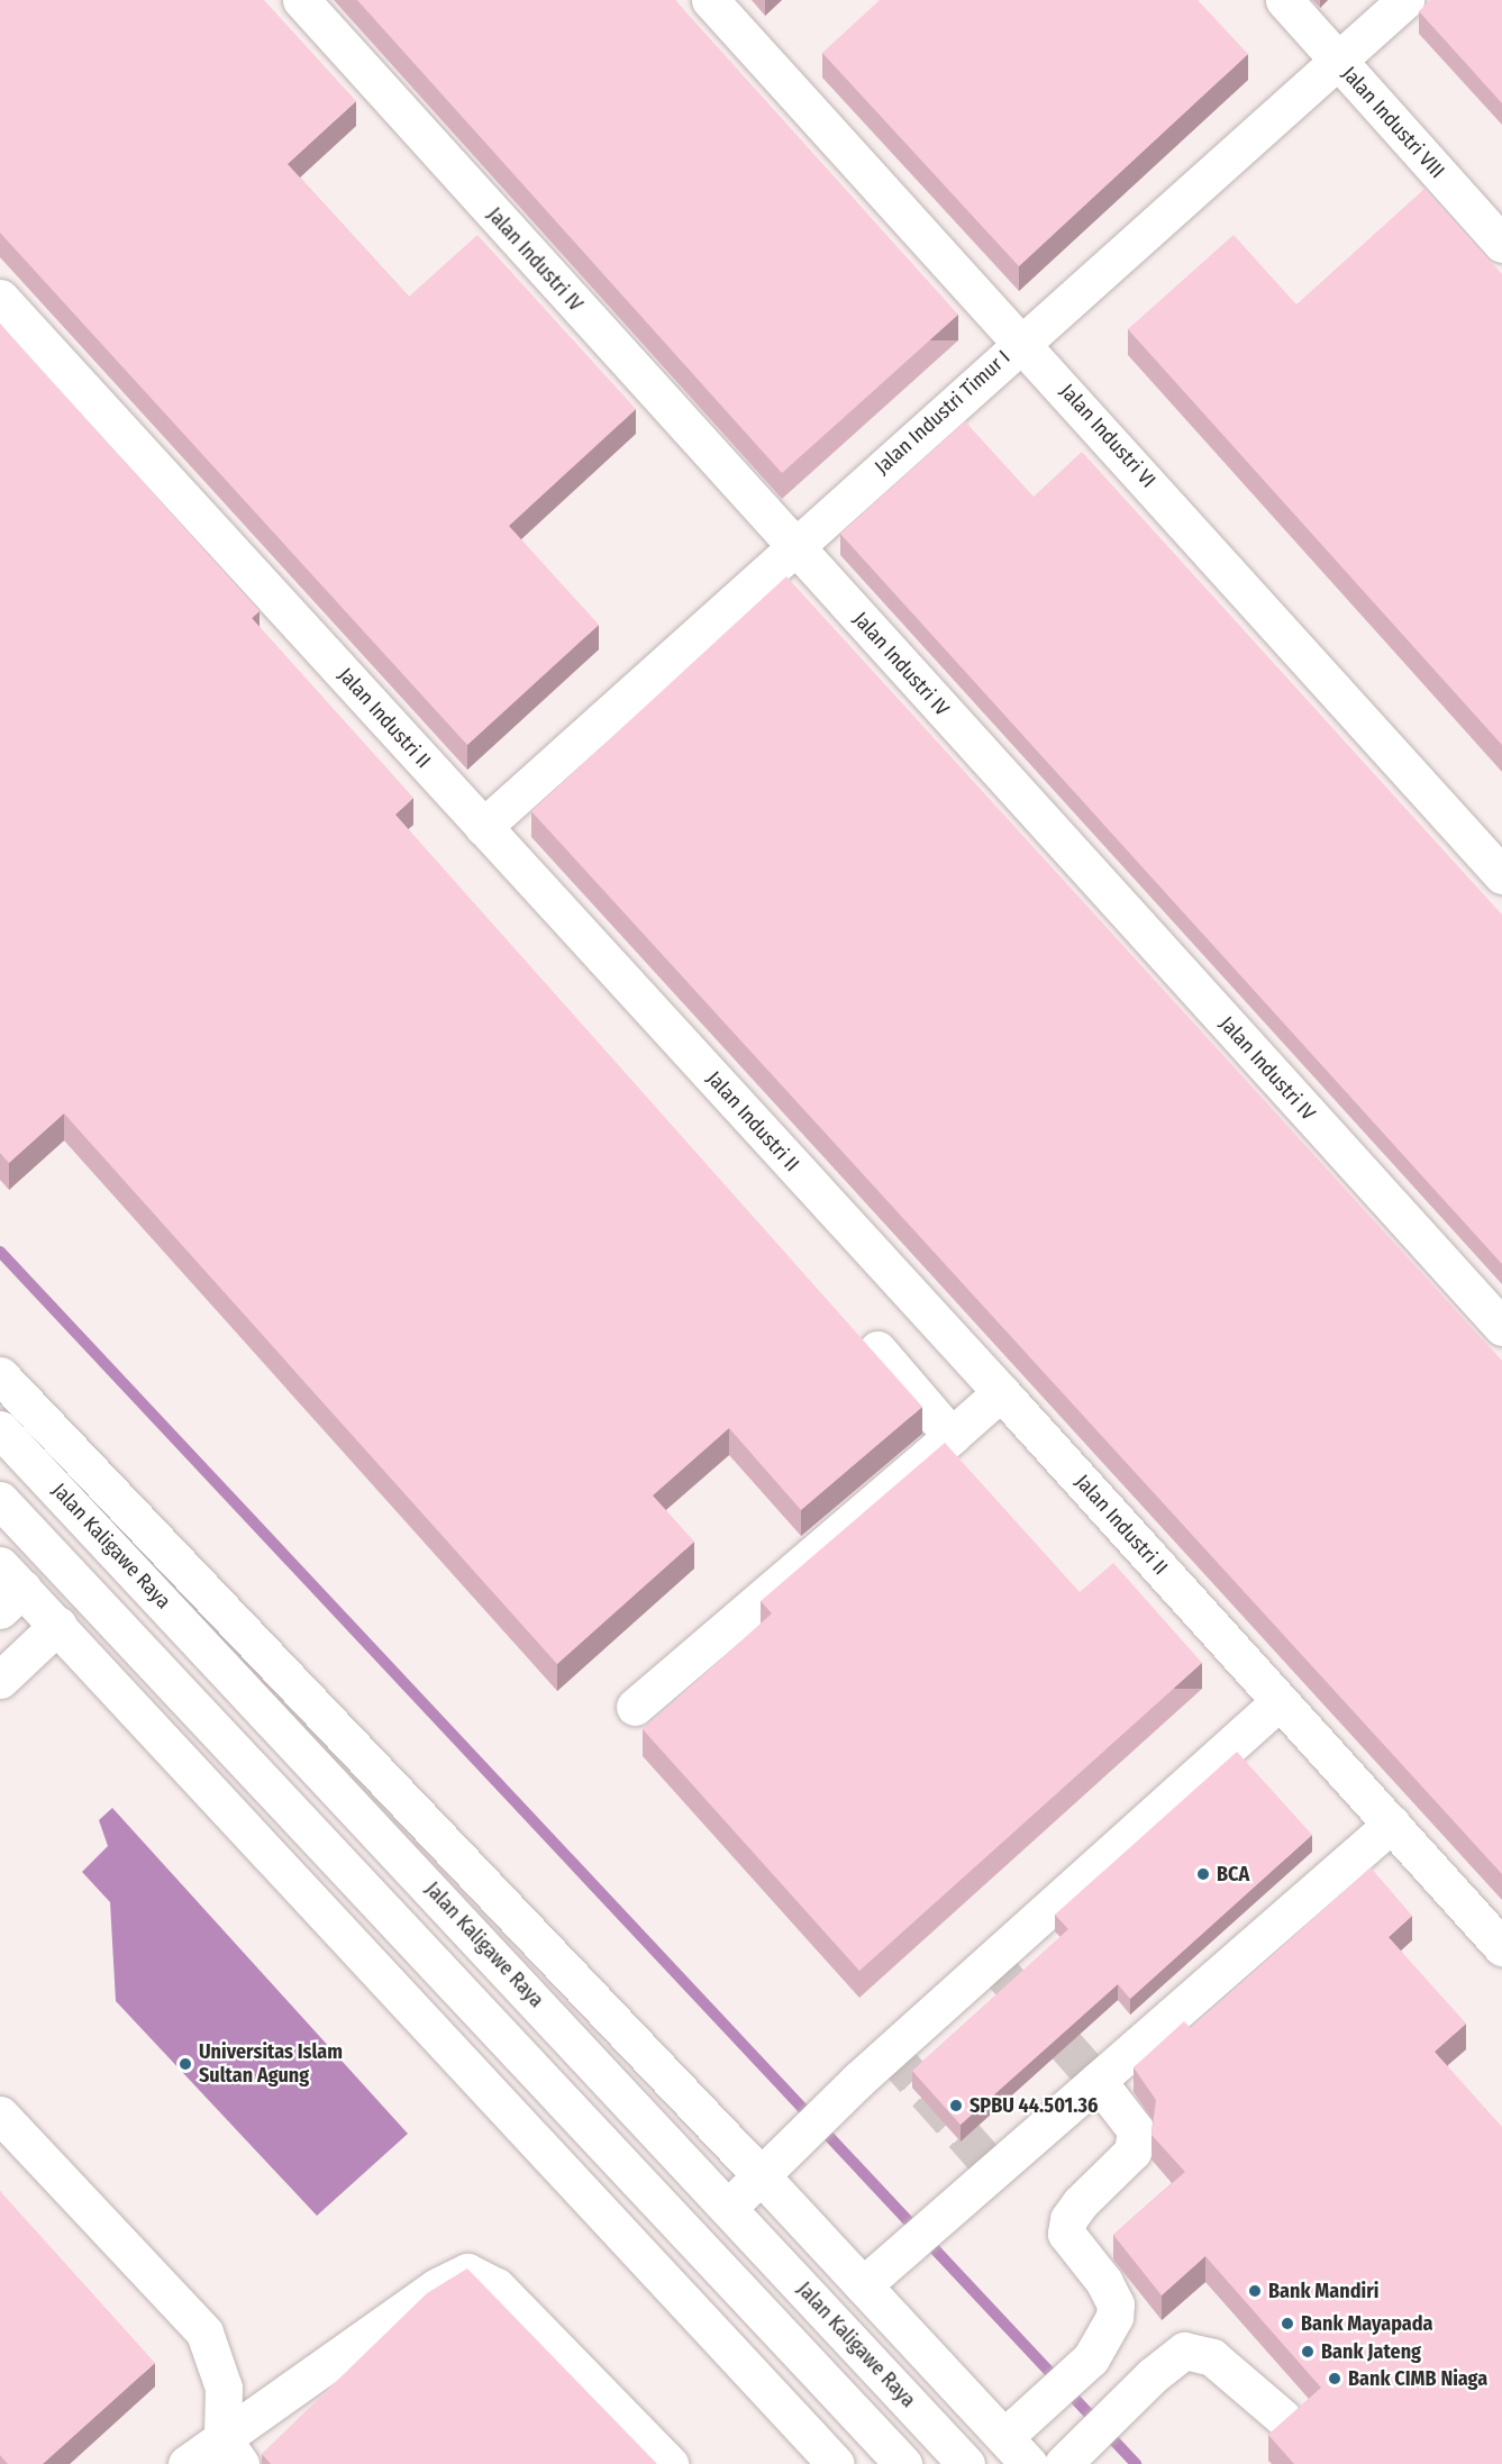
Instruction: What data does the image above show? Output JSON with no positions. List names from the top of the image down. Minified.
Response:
{"streets":{"main road":["Jalan Industri VIII","Jalan Industri IV","Jalan Industri Timur I","Jalan Industri VI","Jalan Industri II","Jalan Kaligawe Raya"]},"crossings":[["Jalan Industri VIII","Jalan Industri Timur I"],["Jalan Industri IV","Jalan Industri Timur I"],["Jalan Industri Timur I","Jalan Industri VI"],["Jalan Industri Timur I","Jalan Industri II"]],"places":["BCA","Universitas Islam Sultan Agung","SPBU 44.501.36","Bank Mandiri","Bank Mayapada","Bank Jateng","Bank CIMB Niaga"]}
